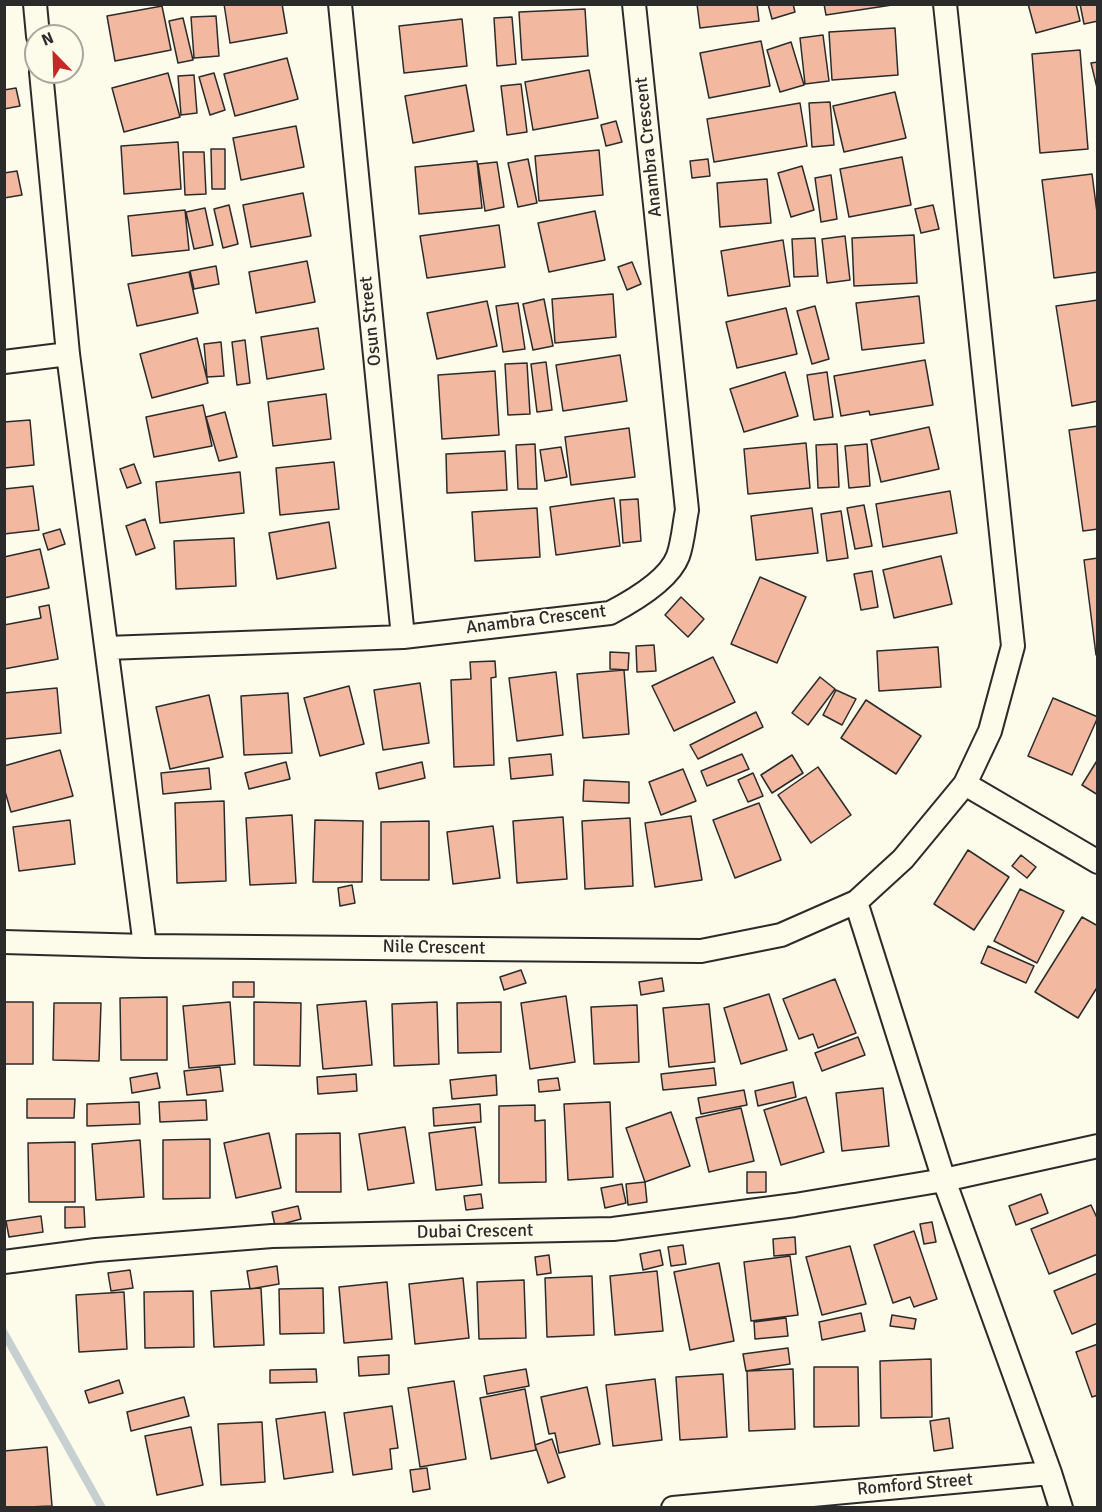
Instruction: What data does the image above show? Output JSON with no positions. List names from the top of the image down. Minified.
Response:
{"streets":{"street":["Anambra Crescent","Osun Street","Nile Crescent","Dubai Crescent","Romford Street"]},"crossings":[["Anambra Crescent","Osun Street"]],"north":"top left"}
